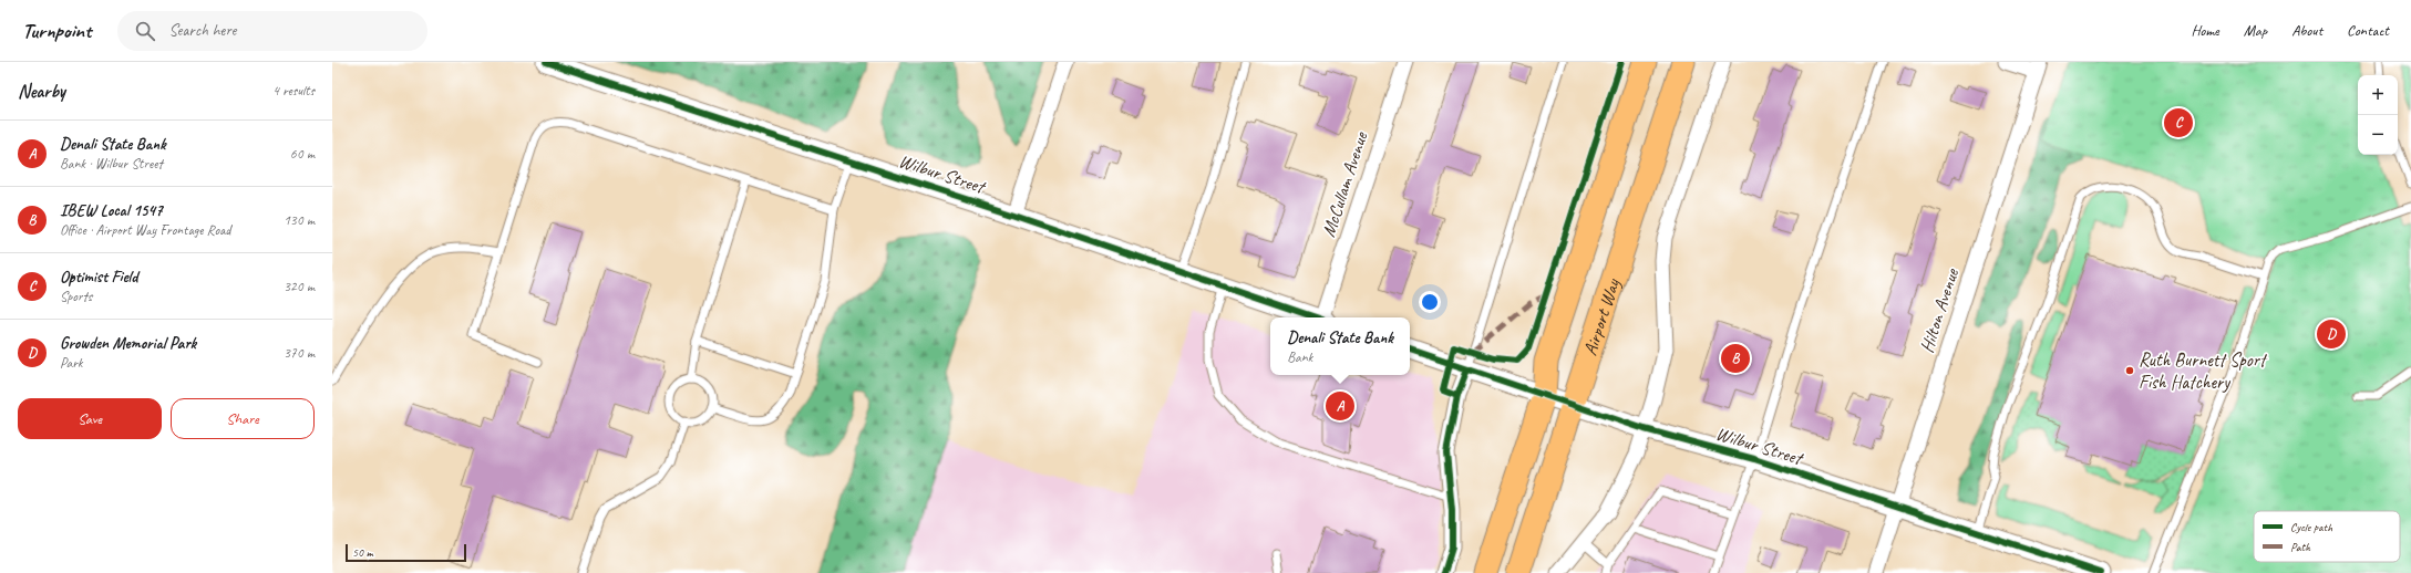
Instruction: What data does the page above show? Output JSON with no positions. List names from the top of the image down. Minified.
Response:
{"streets":{"main road":["Airport Way"],"street":["Wilbur Street","McCullam Avenue","Hilton Avenue"]},"crossings":[["Wilbur Street","Hilton Avenue"],["Wilbur Street","Airport Way"]],"places":["Ruth Burnett Sport Fish Hatchery"],"legend":["Cycle path","Path"],"scale_bar":"50 m","page":{"header":"Turnpoint","search":"Search here","nav":["Home","Map","About","Contact"],"heading":["Nearby","4 results"],"map_buttons":["+","−"],"pins":["C","D","B","A"],"list":[{"mark":"A","name":"Denali State Bank","note":"Bank · Wilbur Street","value":"60 m"},{"mark":"B","name":"IBEW Local 1547","note":"Office · Airport Way Frontage Road","value":"130 m"},{"mark":"C","name":"Optimist Field","note":"Sports","value":"320 m"},{"mark":"D","name":"Growden Memorial Park","note":"Park","value":"370 m"}],"popup":["Denali State Bank","Bank"],"buttons":["Save","Share"],"scale":"50 m"}}
